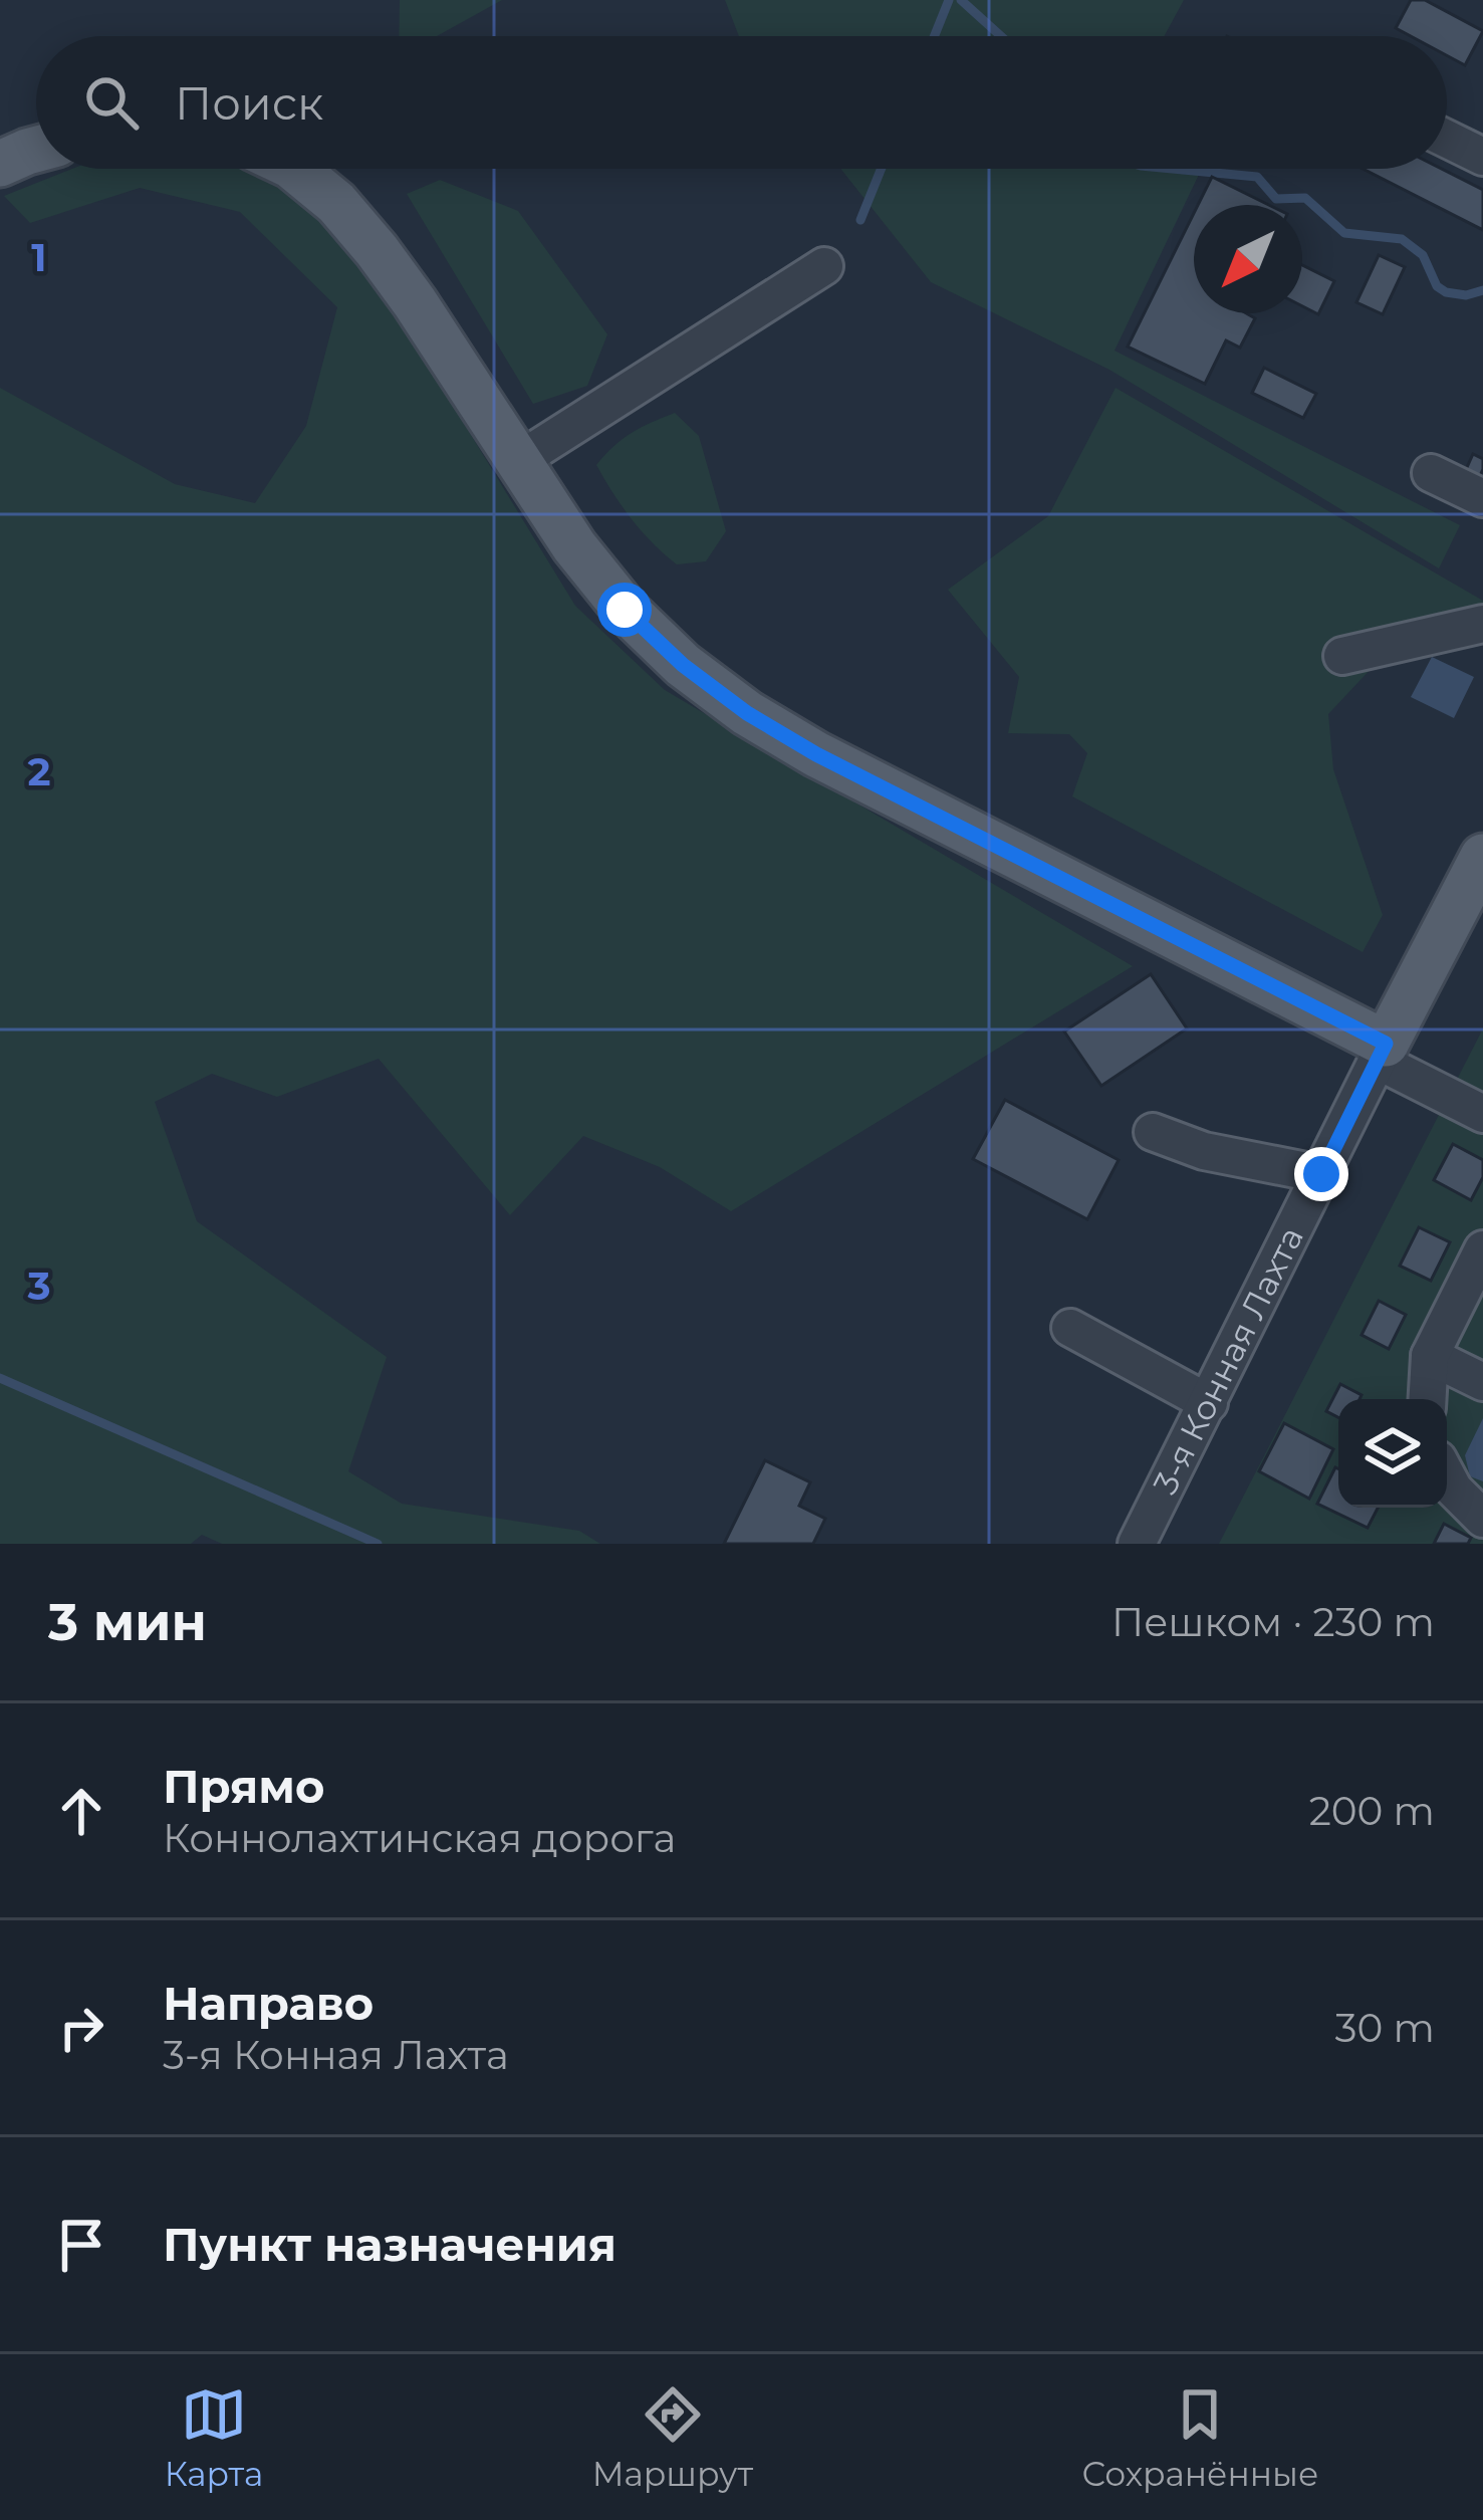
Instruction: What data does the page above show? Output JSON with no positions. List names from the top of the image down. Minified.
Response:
{"streets":{"main road":["3-я Конная Лахта"]},"north":"bottom left","page":{"search":"Поиск","heading":["3 мин","Пешком · 230 m"],"list":[["Прямо","Коннолахтинская дорога","200 m"],["Направо","3-я Конная Лахта","30 m"],"Пункт назначения"],"nav":["Карта","Маршрут","Сохранённые"]},"grid":{"rows":["1","2","3"]}}
